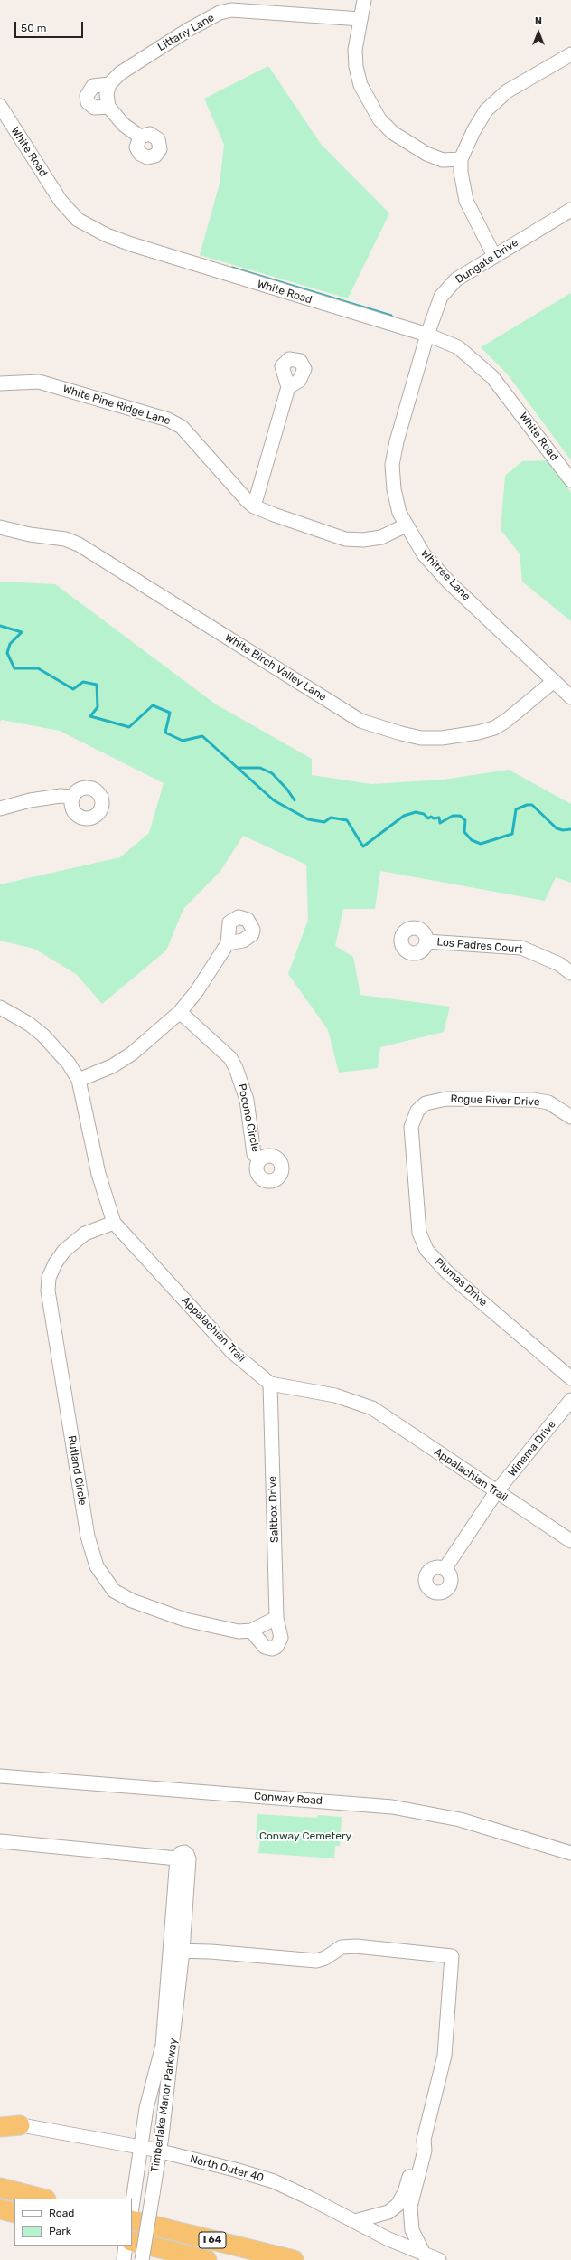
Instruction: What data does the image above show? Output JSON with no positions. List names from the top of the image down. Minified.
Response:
{"streets":{"highway":["I 64"],"street":["Littany Lane","White Road","Dungate Drive","White Pine Ridge Lane","Whitree Lane","White Birch Valley Lane","Los Padres Court","Rogue River Drive","Pocono Circle","Plumas Drive","Appalachian Trail","Winema Drive","Rutland Circle","Saltbox Drive","Conway Road","Timberlake Manor Parkway","North Outer 40"]},"crossings":[["White Road","Dungate Drive"],["White Road","Whitree Lane"],["Dungate Drive","Whitree Lane"],["White Pine Ridge Lane","Whitree Lane"],["Whitree Lane","White Birch Valley Lane"],["Rogue River Drive","Plumas Drive"],["Appalachian Trail","Winema Drive"],["Appalachian Trail","Rutland Circle"],["Appalachian Trail","Saltbox Drive"],["Rutland Circle","Saltbox Drive"],["Timberlake Manor Parkway","North Outer 40"]],"parks":["Conway Cemetery"],"legend":["Road","Park"],"scale_bar":"50 m","north":"top"}
